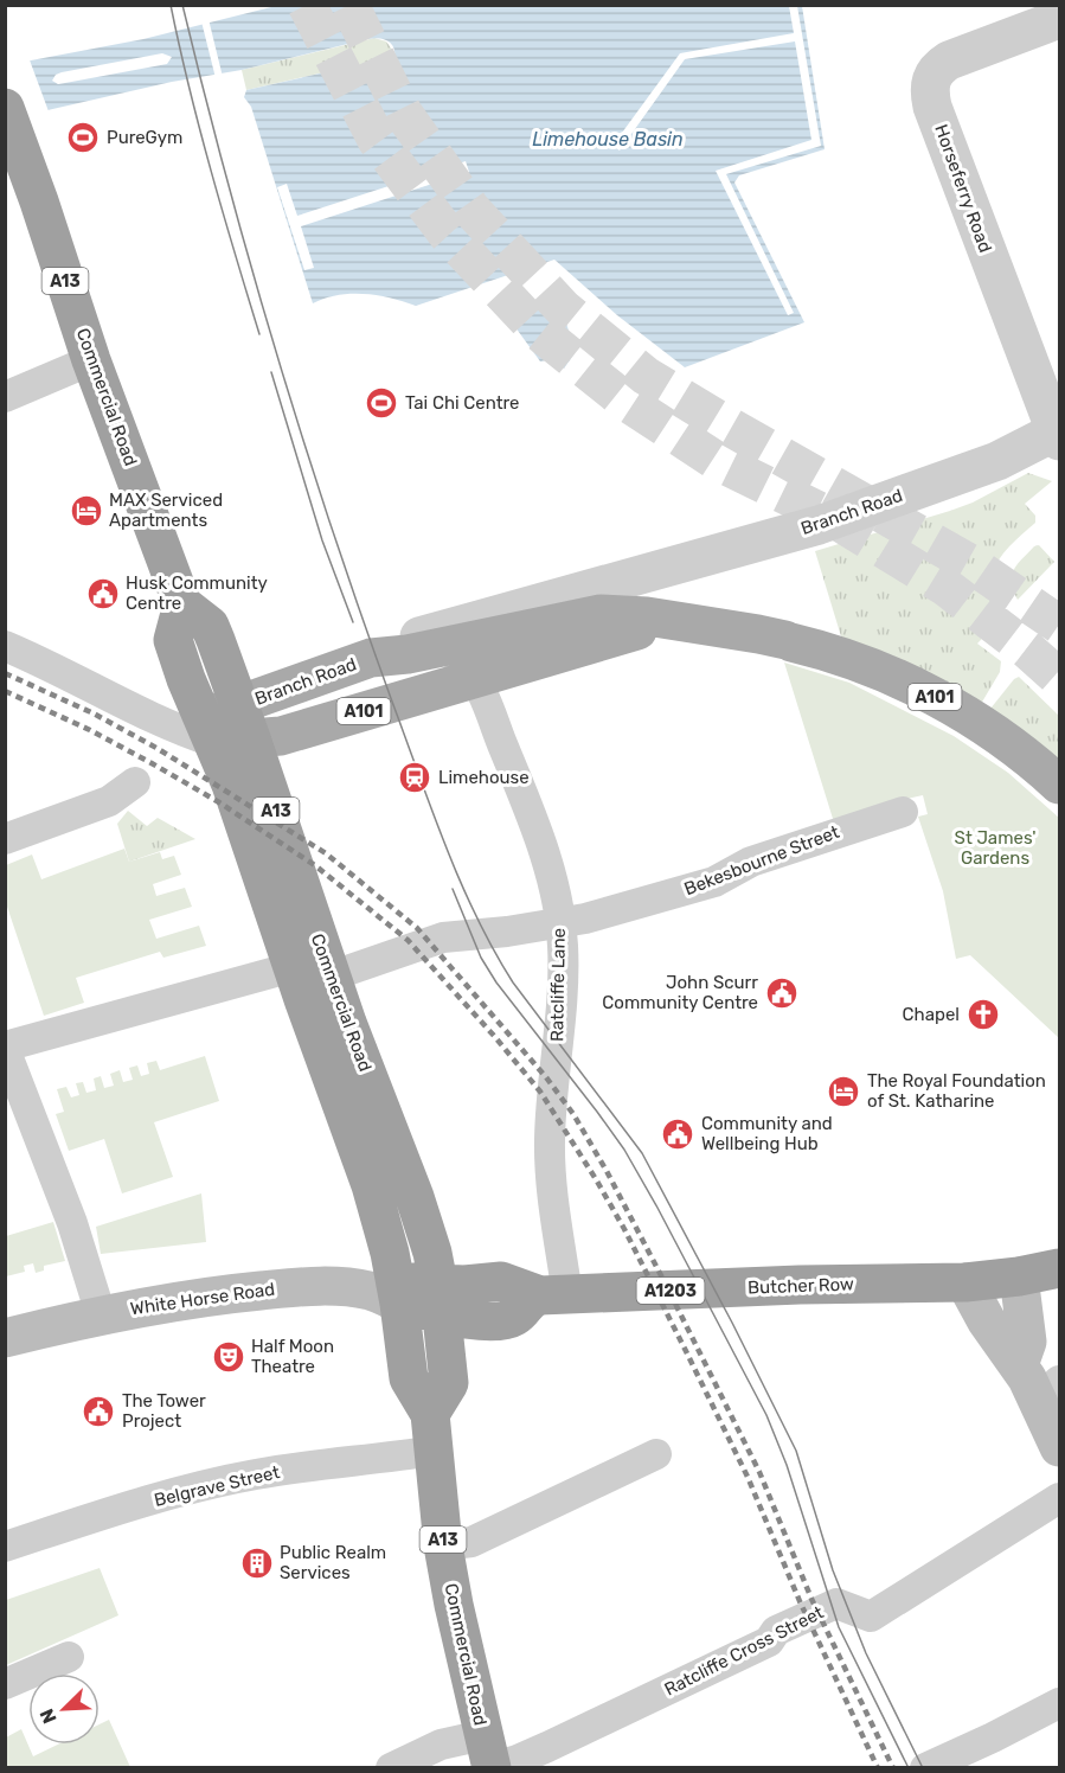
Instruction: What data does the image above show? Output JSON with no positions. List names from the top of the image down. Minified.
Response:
{"streets":{"highway":["A13","Commercial Road","Butcher Row","A1203"],"main road":["Branch Road","A101","White Horse Road"],"street":["Horseferry Road","Bekesbourne Street","Ratcliffe Lane","Belgrave Street","Ratcliffe Cross Street"]},"crossings":[["Horseferry Road","Branch Road"],["Commercial Road","Branch Road"],["Commercial Road","A101"],["Commercial Road","Bekesbourne Street"],["Commercial Road","Butcher Row"],["Commercial Road","White Horse Road"],["Commercial Road","Belgrave Street"],["Commercial Road","Ratcliffe Cross Street"],["Branch Road","A101"],["A101","Ratcliffe Lane"],["Bekesbourne Street","Ratcliffe Lane"],["Ratcliffe Lane","Butcher Row"],["Butcher Row","White Horse Road"]],"water":["Limehouse Basin"],"parks":["St James' Gardens"],"places":{"sports":["PureGym","Tai Chi Centre"],"hotel":["MAX Serviced Apartments","The Royal Foundation of St. Katharine"],"public building":["Husk Community Centre","John Scurr Community Centre","Community and Wellbeing Hub","The Tower Project"],"station":["Limehouse"],"church":["Chapel"],"theatre":["Half Moon Theatre"],"building":["Public Realm Services"]},"north":"bottom left"}
